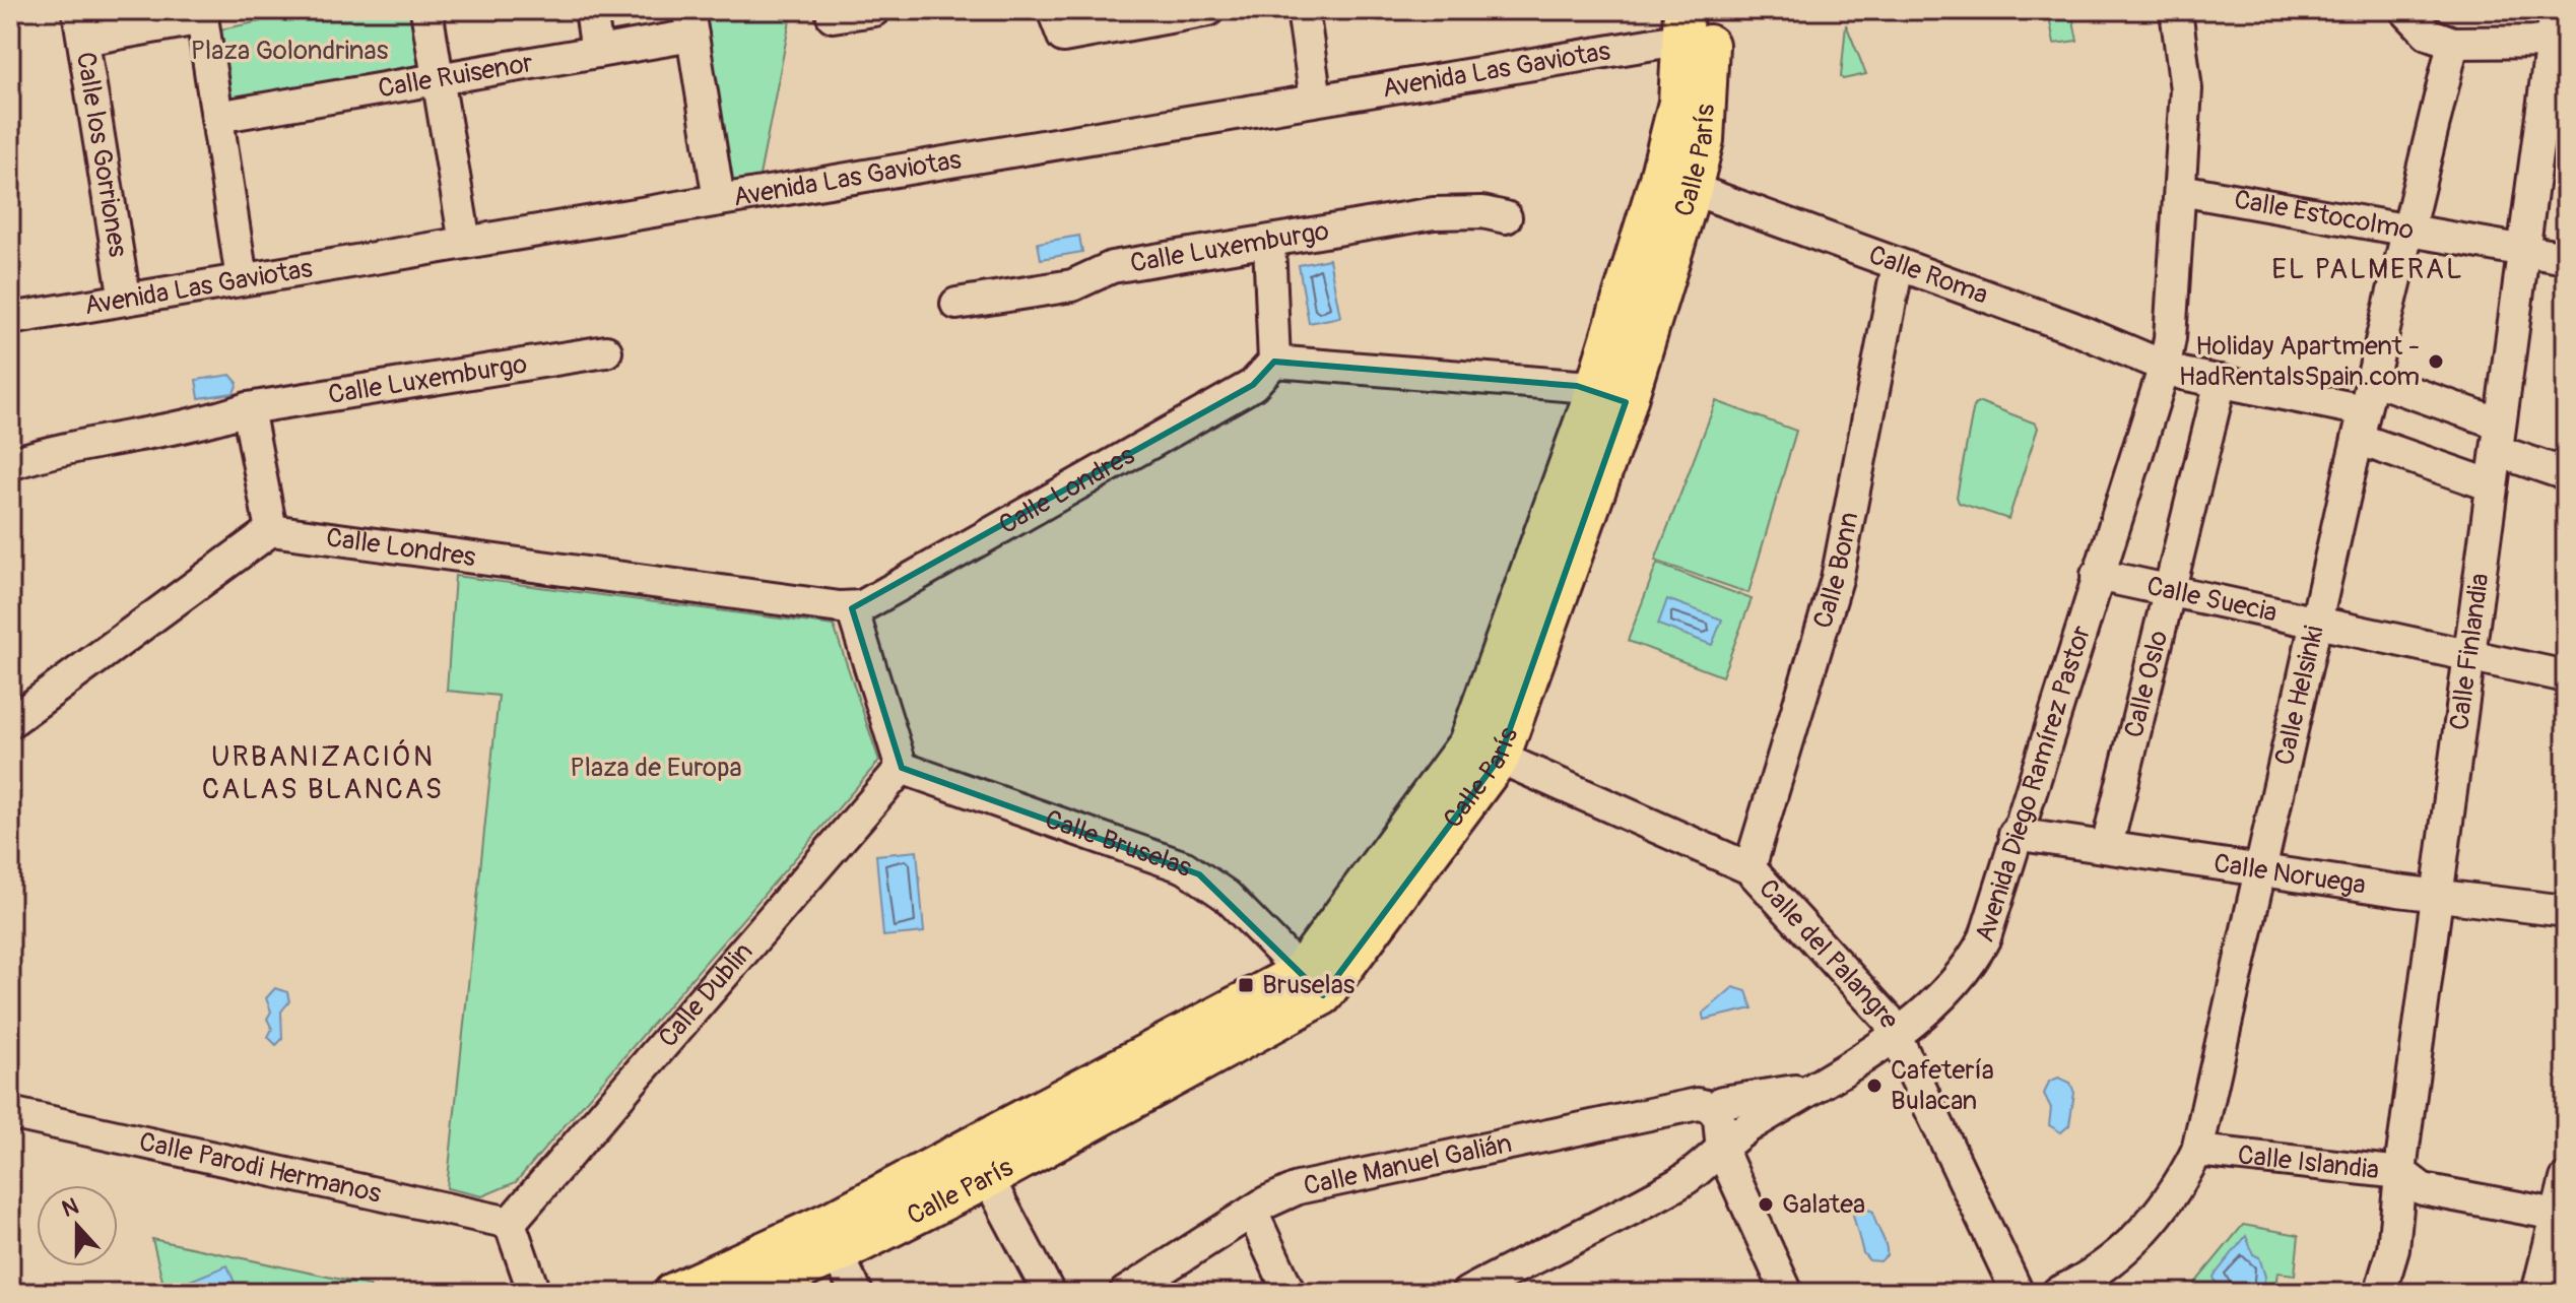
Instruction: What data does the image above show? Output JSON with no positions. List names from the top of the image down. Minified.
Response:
{"streets":{"main road":["Calle París"],"street":["Avenida Las Gaviotas","Calle Ruisenor","Calle los Gorriones","Calle Estocolmo","Calle Luxemburgo","Calle Roma","Calle Londres","Calle Bonn","Calle Suecia","Calle Finlandia","Calle Oslo","Calle Helsinki","Avenida Diego Ramírez Pastor","Calle Bruselas","Calle Noruega","Calle del Palangre","Calle Dublin","Calle Islandia","Calle Manuel Galián","Calle Parodi Hermanos"]},"crossings":[["Avenida Las Gaviotas","Calle los Gorriones"],["Avenida Las Gaviotas","Calle París"],["Calle París","Calle Roma"],["Calle París","Calle Bruselas"],["Calle París","Calle del Palangre"],["Calle Estocolmo","Calle Finlandia"],["Calle Estocolmo","Calle Helsinki"],["Calle Estocolmo","Avenida Diego Ramírez Pastor"],["Calle Roma","Calle Bonn"],["Calle Roma","Calle Finlandia"],["Calle Roma","Calle Oslo"],["Calle Roma","Calle Helsinki"],["Calle Roma","Avenida Diego Ramírez Pastor"],["Calle Bonn","Calle del Palangre"],["Calle Suecia","Calle Finlandia"],["Calle Suecia","Calle Oslo"],["Calle Suecia","Calle Helsinki"],["Calle Suecia","Avenida Diego Ramírez Pastor"],["Calle Finlandia","Calle Noruega"],["Calle Finlandia","Calle Islandia"],["Calle Oslo","Calle Noruega"],["Calle Helsinki","Calle Noruega"],["Calle Helsinki","Calle Islandia"],["Avenida Diego Ramírez Pastor","Calle Noruega"],["Avenida Diego Ramírez Pastor","Calle del Palangre"],["Avenida Diego Ramírez Pastor","Calle Manuel Galián"],["Calle Bruselas","Calle Dublin"],["Calle Dublin","Calle Parodi Hermanos"]],"districts":["EL PALMERAL","URBANIZACIÓN CALAS BLANCAS"],"parks":["Plaza Golondrinas","Plaza de Europa"],"places":{"other":["Holiday Apartment - HadRentalsSpain.com","Cafetería Bulacan","Galatea"],"transit":["Bruselas"]},"north":"top"}
